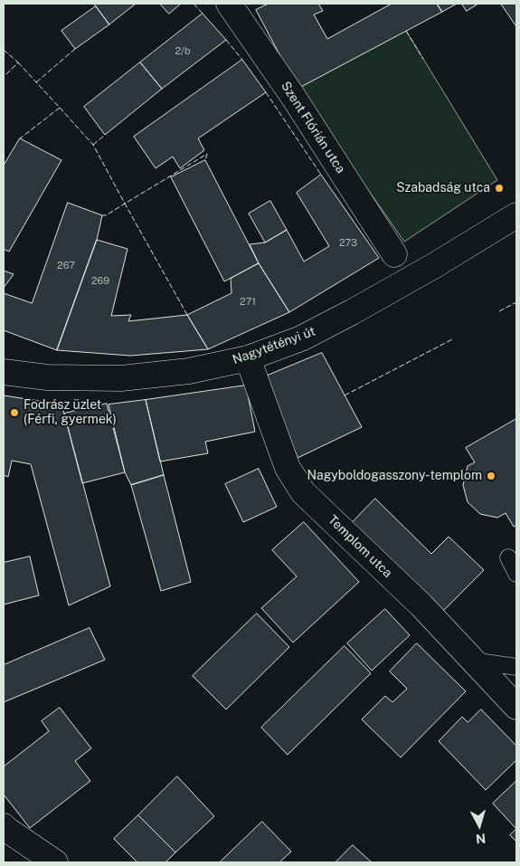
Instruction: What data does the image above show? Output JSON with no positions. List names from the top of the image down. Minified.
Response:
{"streets":{"street":["Szent Flórián utca","Nagytétényi út","Templom utca"]},"crossings":[["Nagytétényi út","Templom utca"]],"places":["Szabadság utca","Fodrász üzlet (Férfi, gyermek)","Nagyboldogasszony-templom"],"house_numbers":["2/b","273","267","269","271"],"north":"bottom"}
